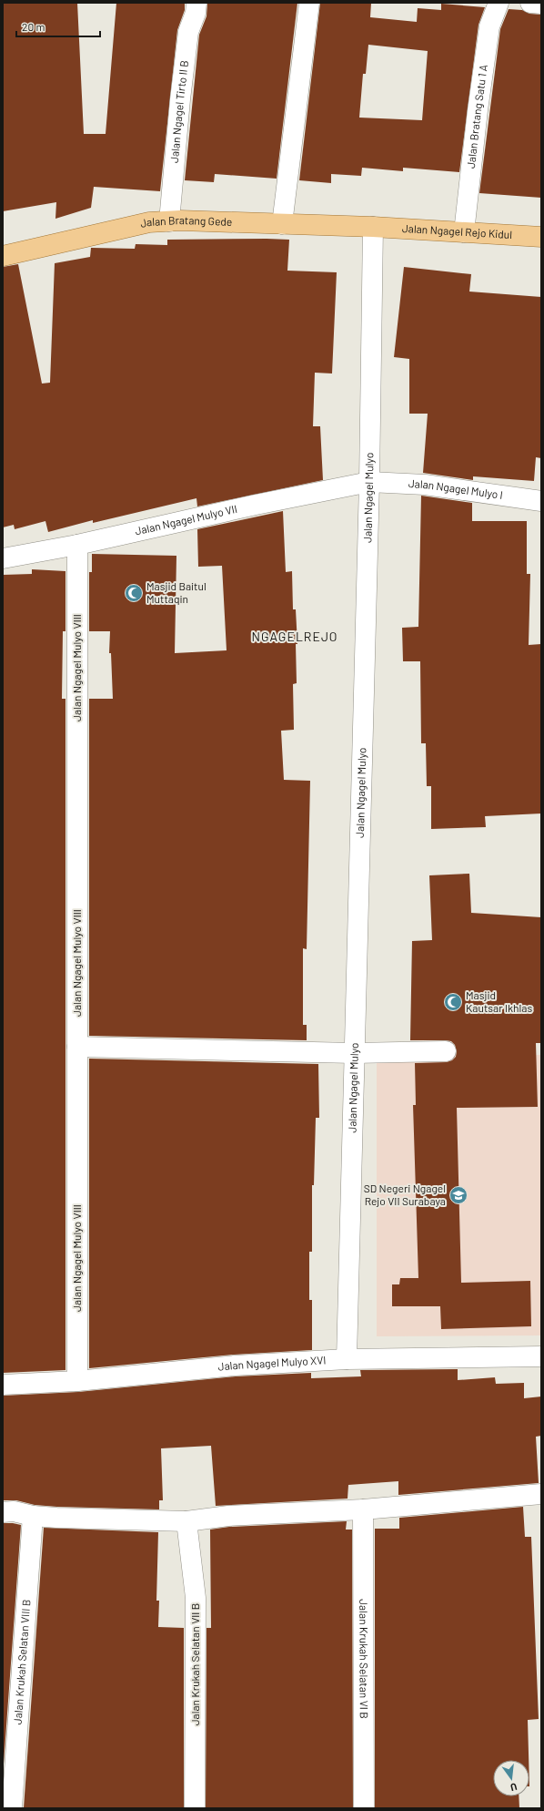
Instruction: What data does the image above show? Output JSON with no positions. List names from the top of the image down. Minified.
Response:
{"streets":{"main road":["Jalan Bratang Gede","Jalan Ngagel Rejo Kidul"],"street":["Jalan Ngagel Tirto II B","Jalan Bratang Satu 1 A","Jalan Ngagel Mulyo I","Jalan Ngagel Mulyo","Jalan Ngagel Mulyo VII","Jalan Ngagel Mulyo VIII","Jalan Ngagel Mulyo XVI","Jalan Krukah Selatan VI B","Jalan Krukah Selatan VIII B","Jalan Krukah Selatan VII B"]},"crossings":[["Jalan Ngagel Tirto II B","Jalan Bratang Gede"],["Jalan Bratang Satu 1 A","Jalan Ngagel Rejo Kidul"],["Jalan Bratang Gede","Jalan Ngagel Rejo Kidul"],["Jalan Bratang Gede","Jalan Ngagel Mulyo"],["Jalan Ngagel Rejo Kidul","Jalan Ngagel Mulyo"],["Jalan Ngagel Mulyo I","Jalan Ngagel Mulyo"],["Jalan Ngagel Mulyo I","Jalan Ngagel Mulyo VII"],["Jalan Ngagel Mulyo","Jalan Ngagel Mulyo VII"],["Jalan Ngagel Mulyo","Jalan Ngagel Mulyo XVI"],["Jalan Ngagel Mulyo VII","Jalan Ngagel Mulyo VIII"],["Jalan Ngagel Mulyo VIII","Jalan Ngagel Mulyo XVI"]],"districts":["NGAGELREJO"],"places":{"mosque":["Masjid Baitul Muttaqin","Masjid Kautsar Ikhlas"],"school or university":["SD Negeri Ngagel Rejo VII Surabaya"]},"scale_bar":"20 m","north":"bottom"}
